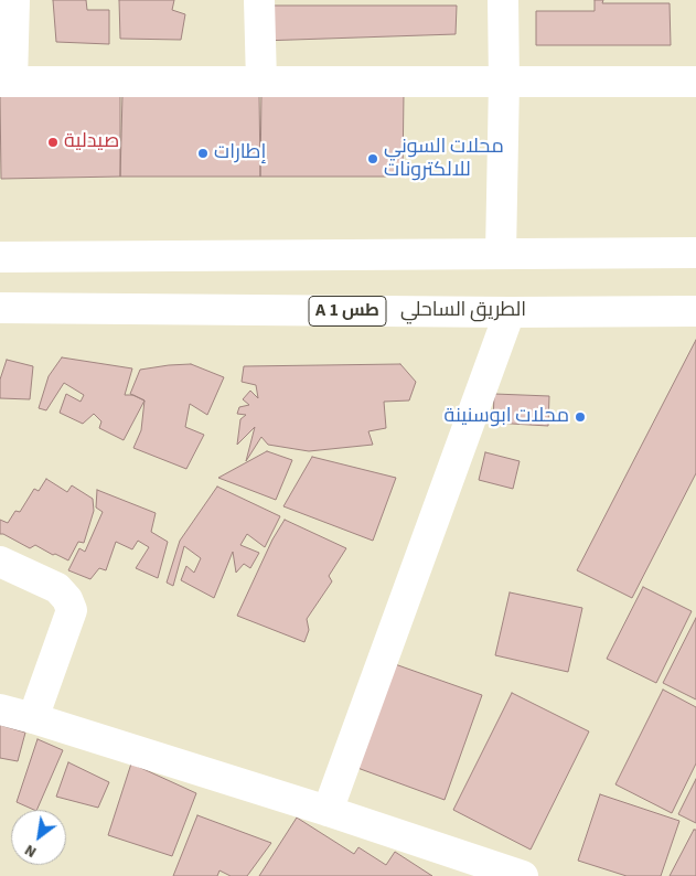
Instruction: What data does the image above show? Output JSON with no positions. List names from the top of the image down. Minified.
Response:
{"streets":{"main road":["A 1 طس","الطريق الساحلي"]},"places":["صيدلية","إطارات","محلات السوني للالكترونات","محلات ابوسنينة"],"north":"bottom left"}
